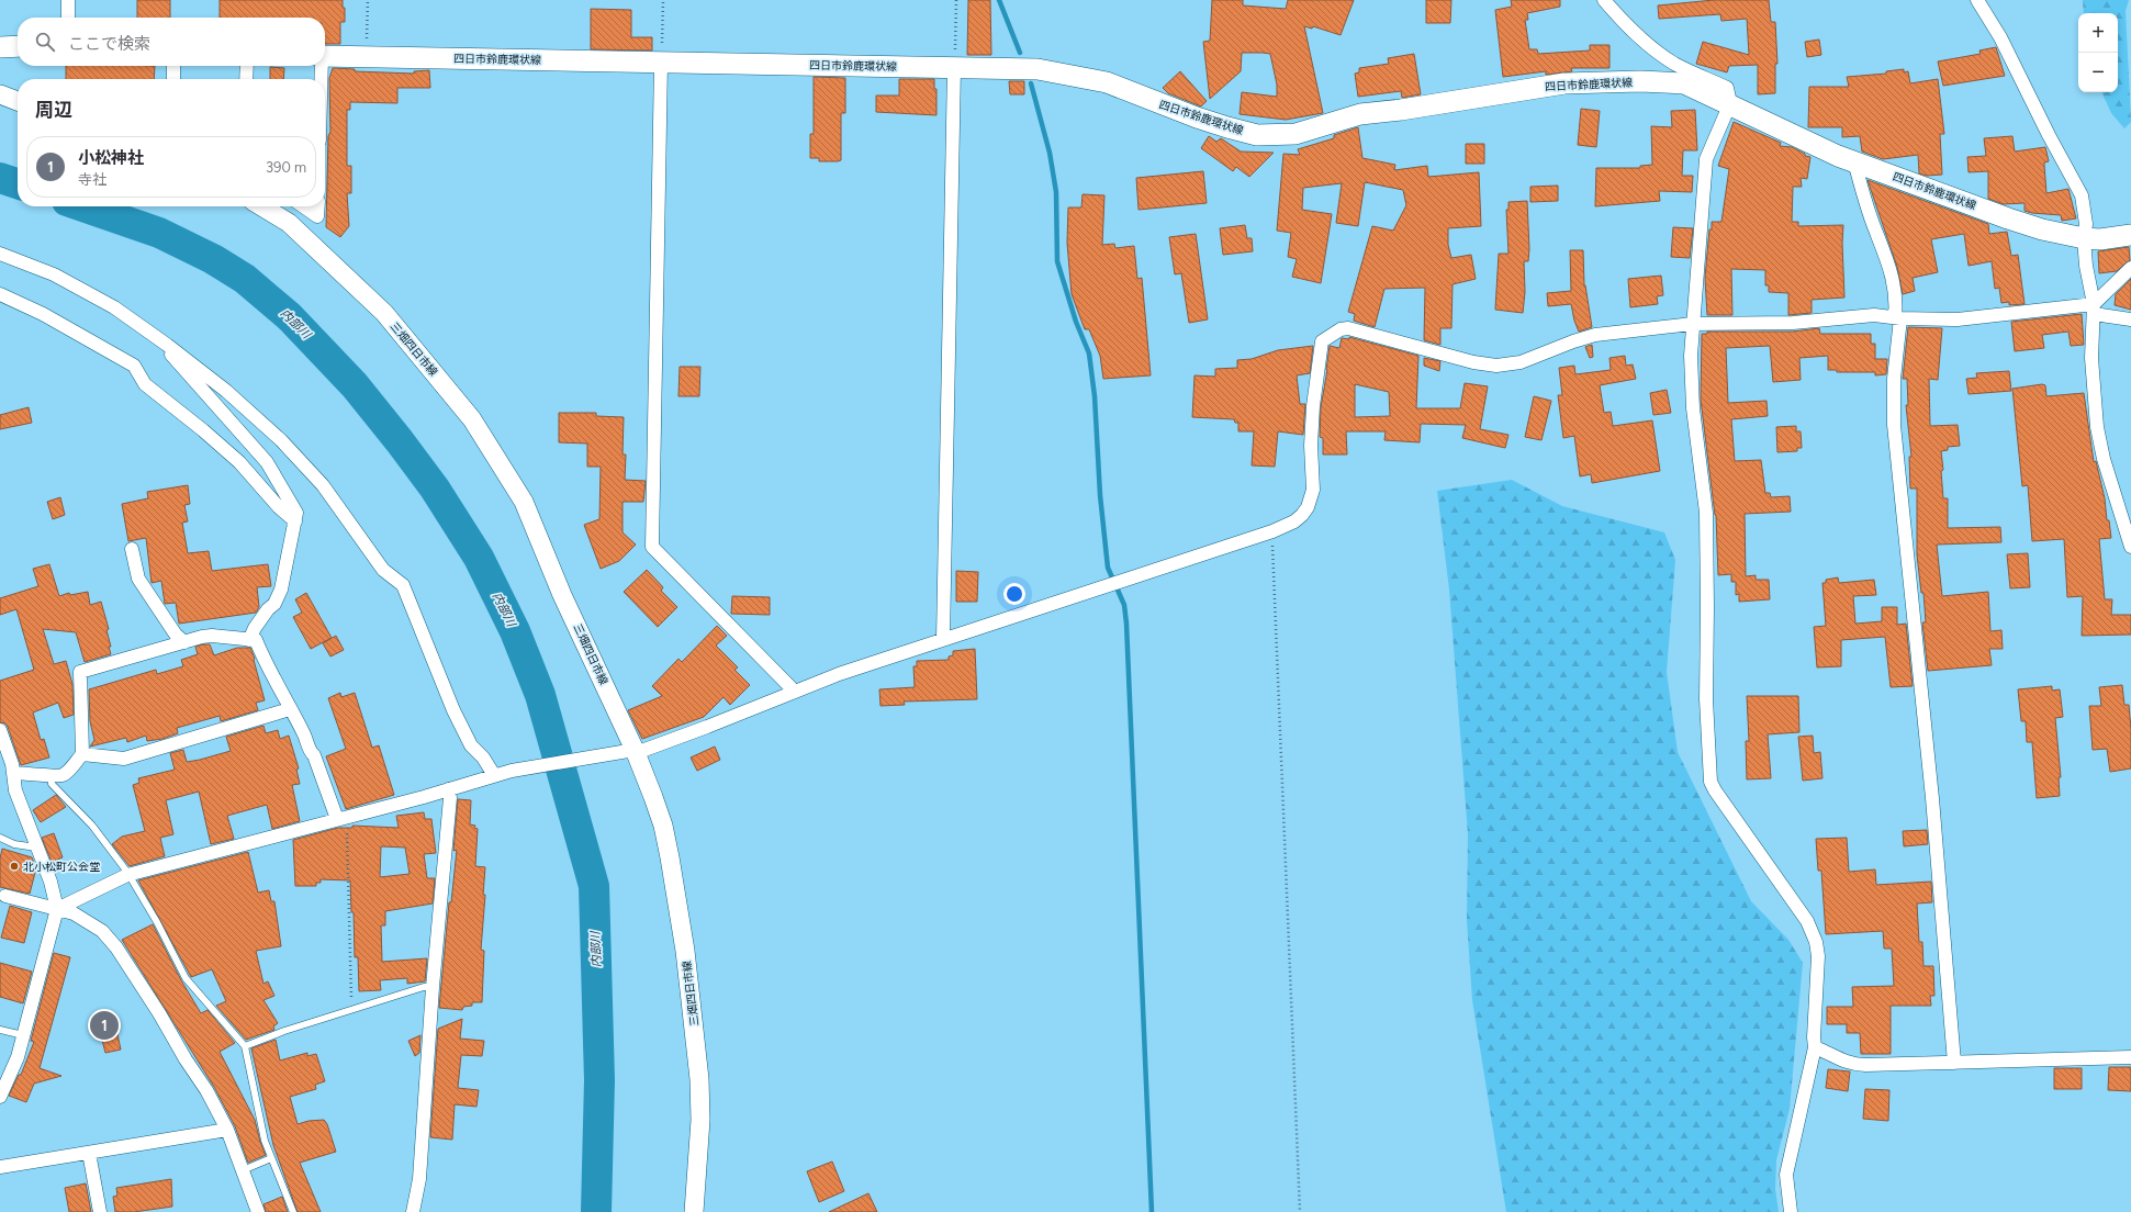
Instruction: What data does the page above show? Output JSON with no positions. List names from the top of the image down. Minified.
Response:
{"streets":{"main road":["四日市鈴鹿環状線","三畑四日市線"]},"water":["内部川"],"places":["北小松町公会堂"],"page":{"map_buttons":["+","−"],"search":"ここで検索","heading":"周辺","list":[{"mark":"1","name":"小松神社","note":"寺社","value":"390 m"}],"pins":"1"}}
